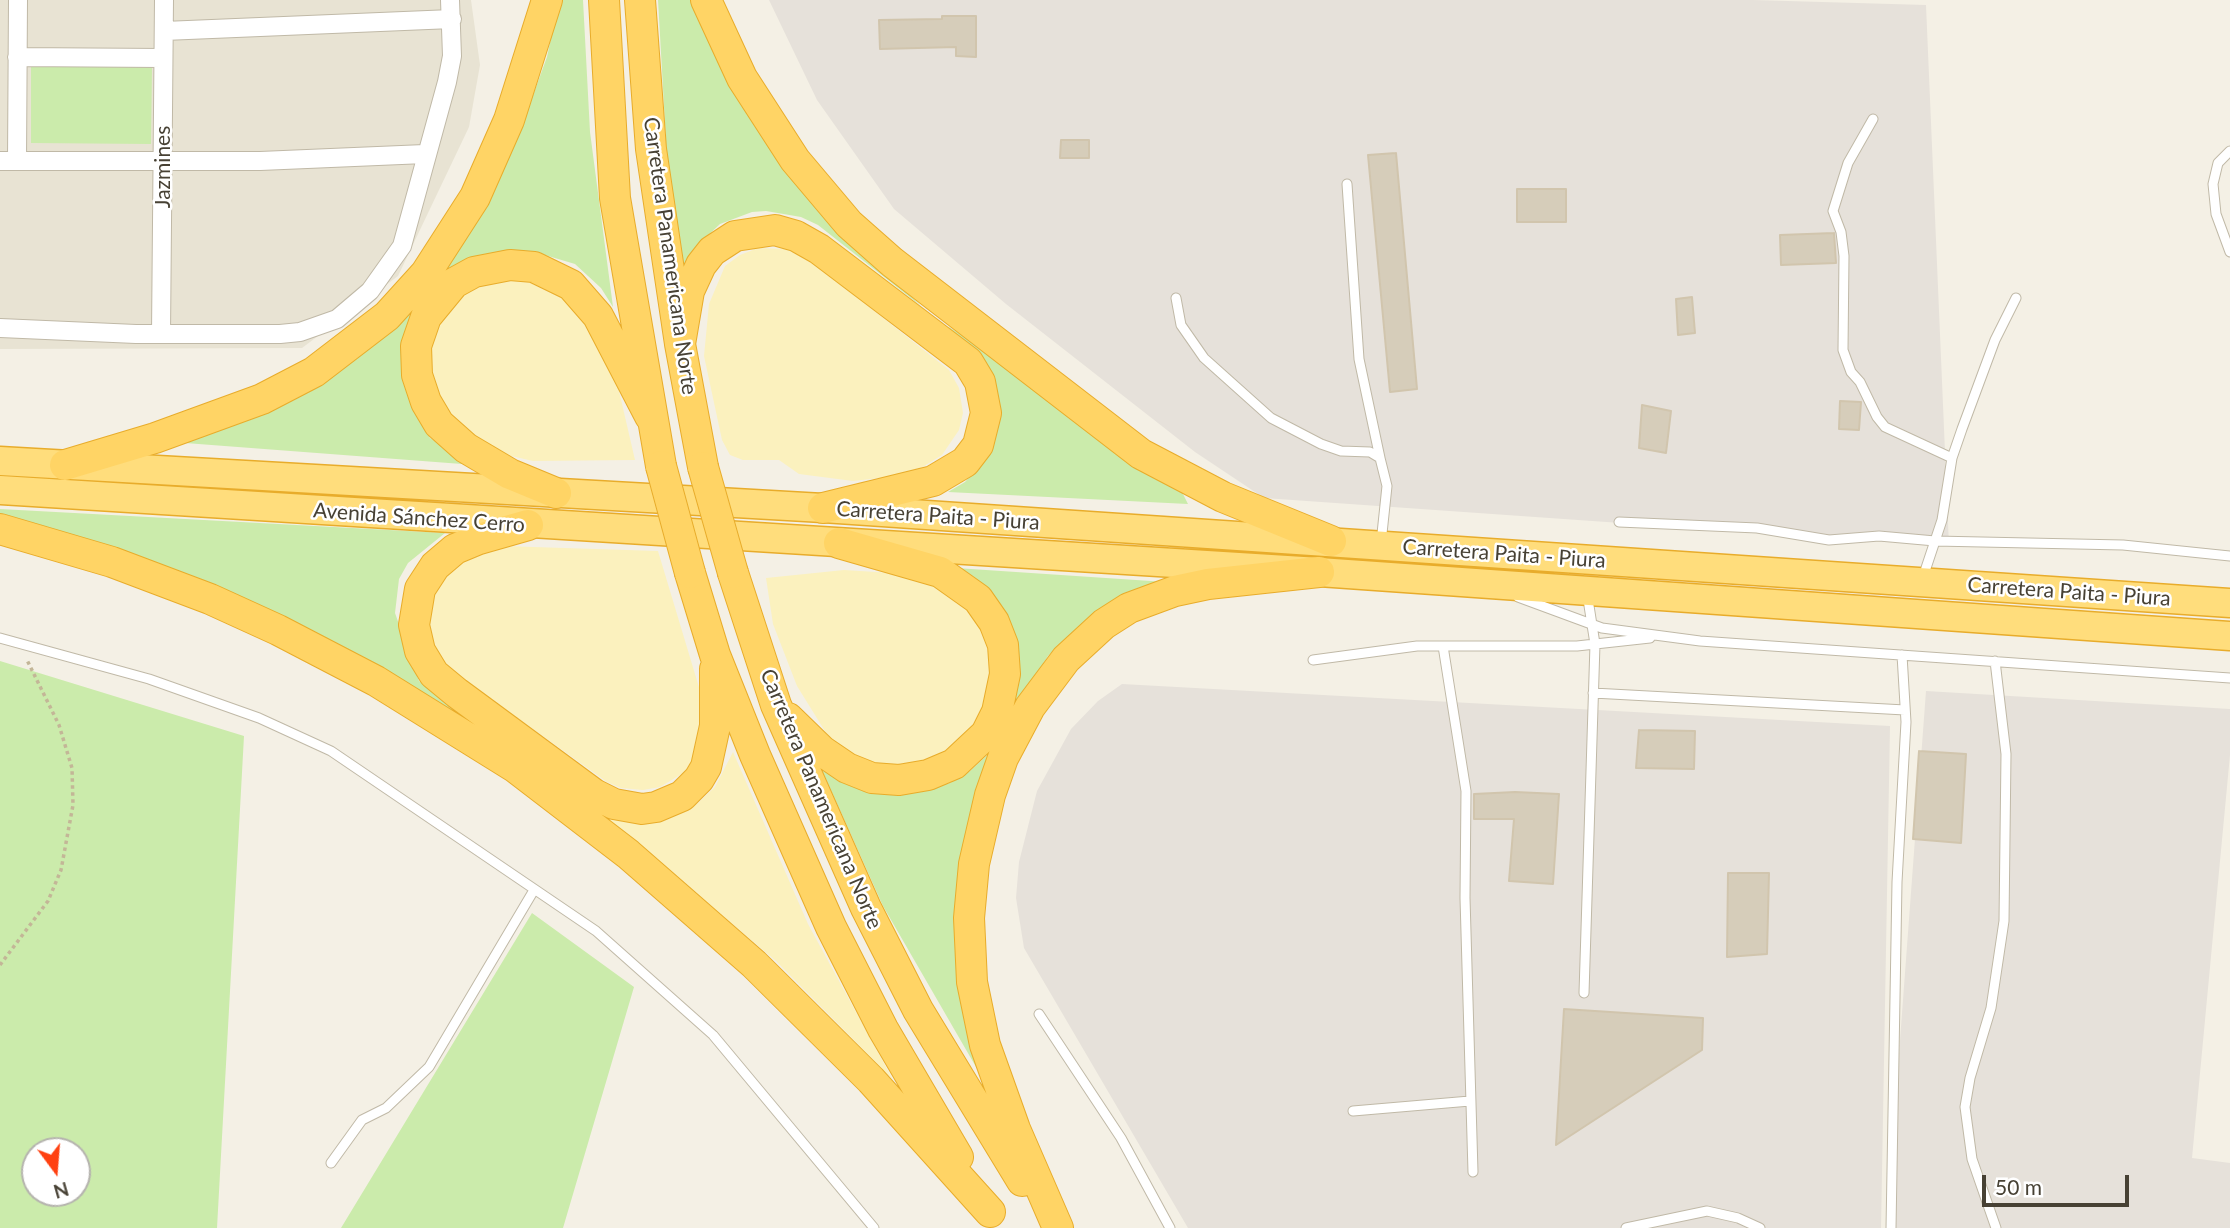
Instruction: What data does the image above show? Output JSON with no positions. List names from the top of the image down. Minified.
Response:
{"streets":{"highway":["Carretera Panamericana Norte","Carretera Paita - Piura","Avenida Sánchez Cerro"],"street":["Jazmines"]},"crossings":[["Carretera Paita - Piura","Avenida Sánchez Cerro"]],"scale_bar":"50 m","north":"bottom"}
